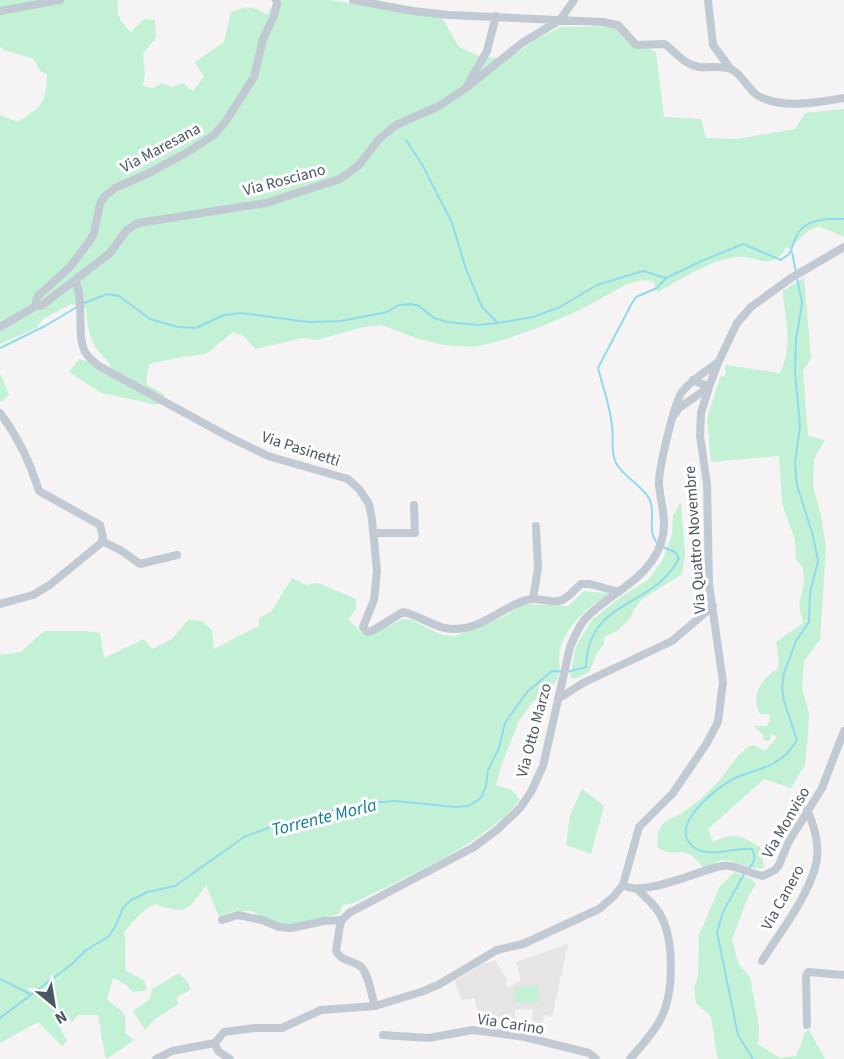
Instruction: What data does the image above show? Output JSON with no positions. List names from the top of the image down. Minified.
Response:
{"streets":{"street":["Via Maresana","Via Rosciano","Via Pasinetti","Via Quattro Novembre","Via Otto Marzo","Via Monviso","Via Canero","Via Carino"]},"crossings":[["Via Maresana","Via Rosciano"],["Via Rosciano","Via Pasinetti"],["Via Pasinetti","Via Otto Marzo"],["Via Quattro Novembre","Via Otto Marzo"],["Via Monviso","Via Canero"]],"water":["Torrente Morla"],"north":"bottom right"}
